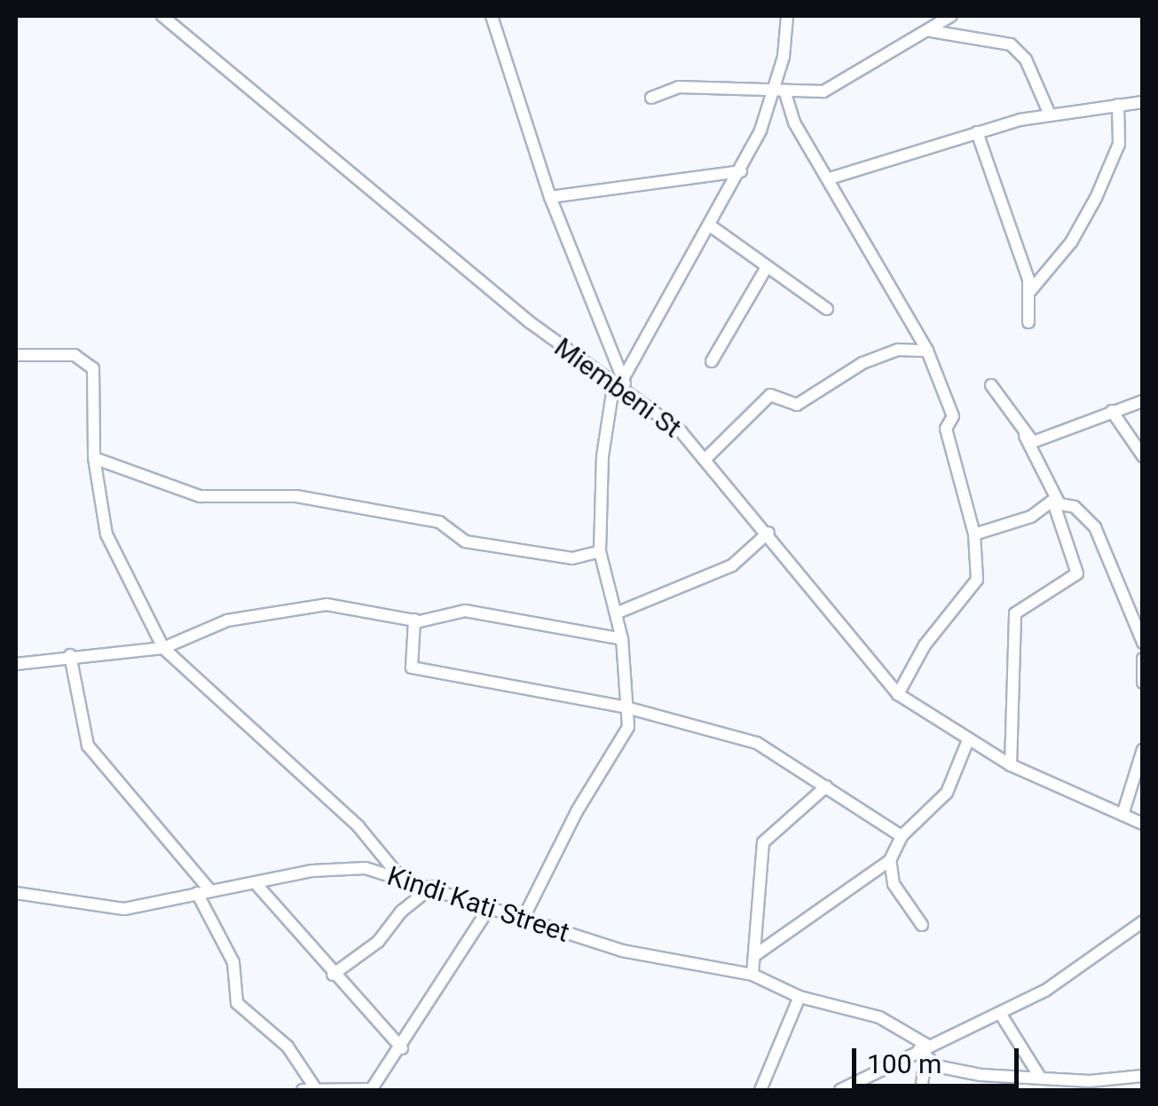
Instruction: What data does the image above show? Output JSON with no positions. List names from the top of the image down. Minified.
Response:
{"streets":{"street":["Miembeni St","Kindi Kati Street"]},"scale_bar":"100 m"}
